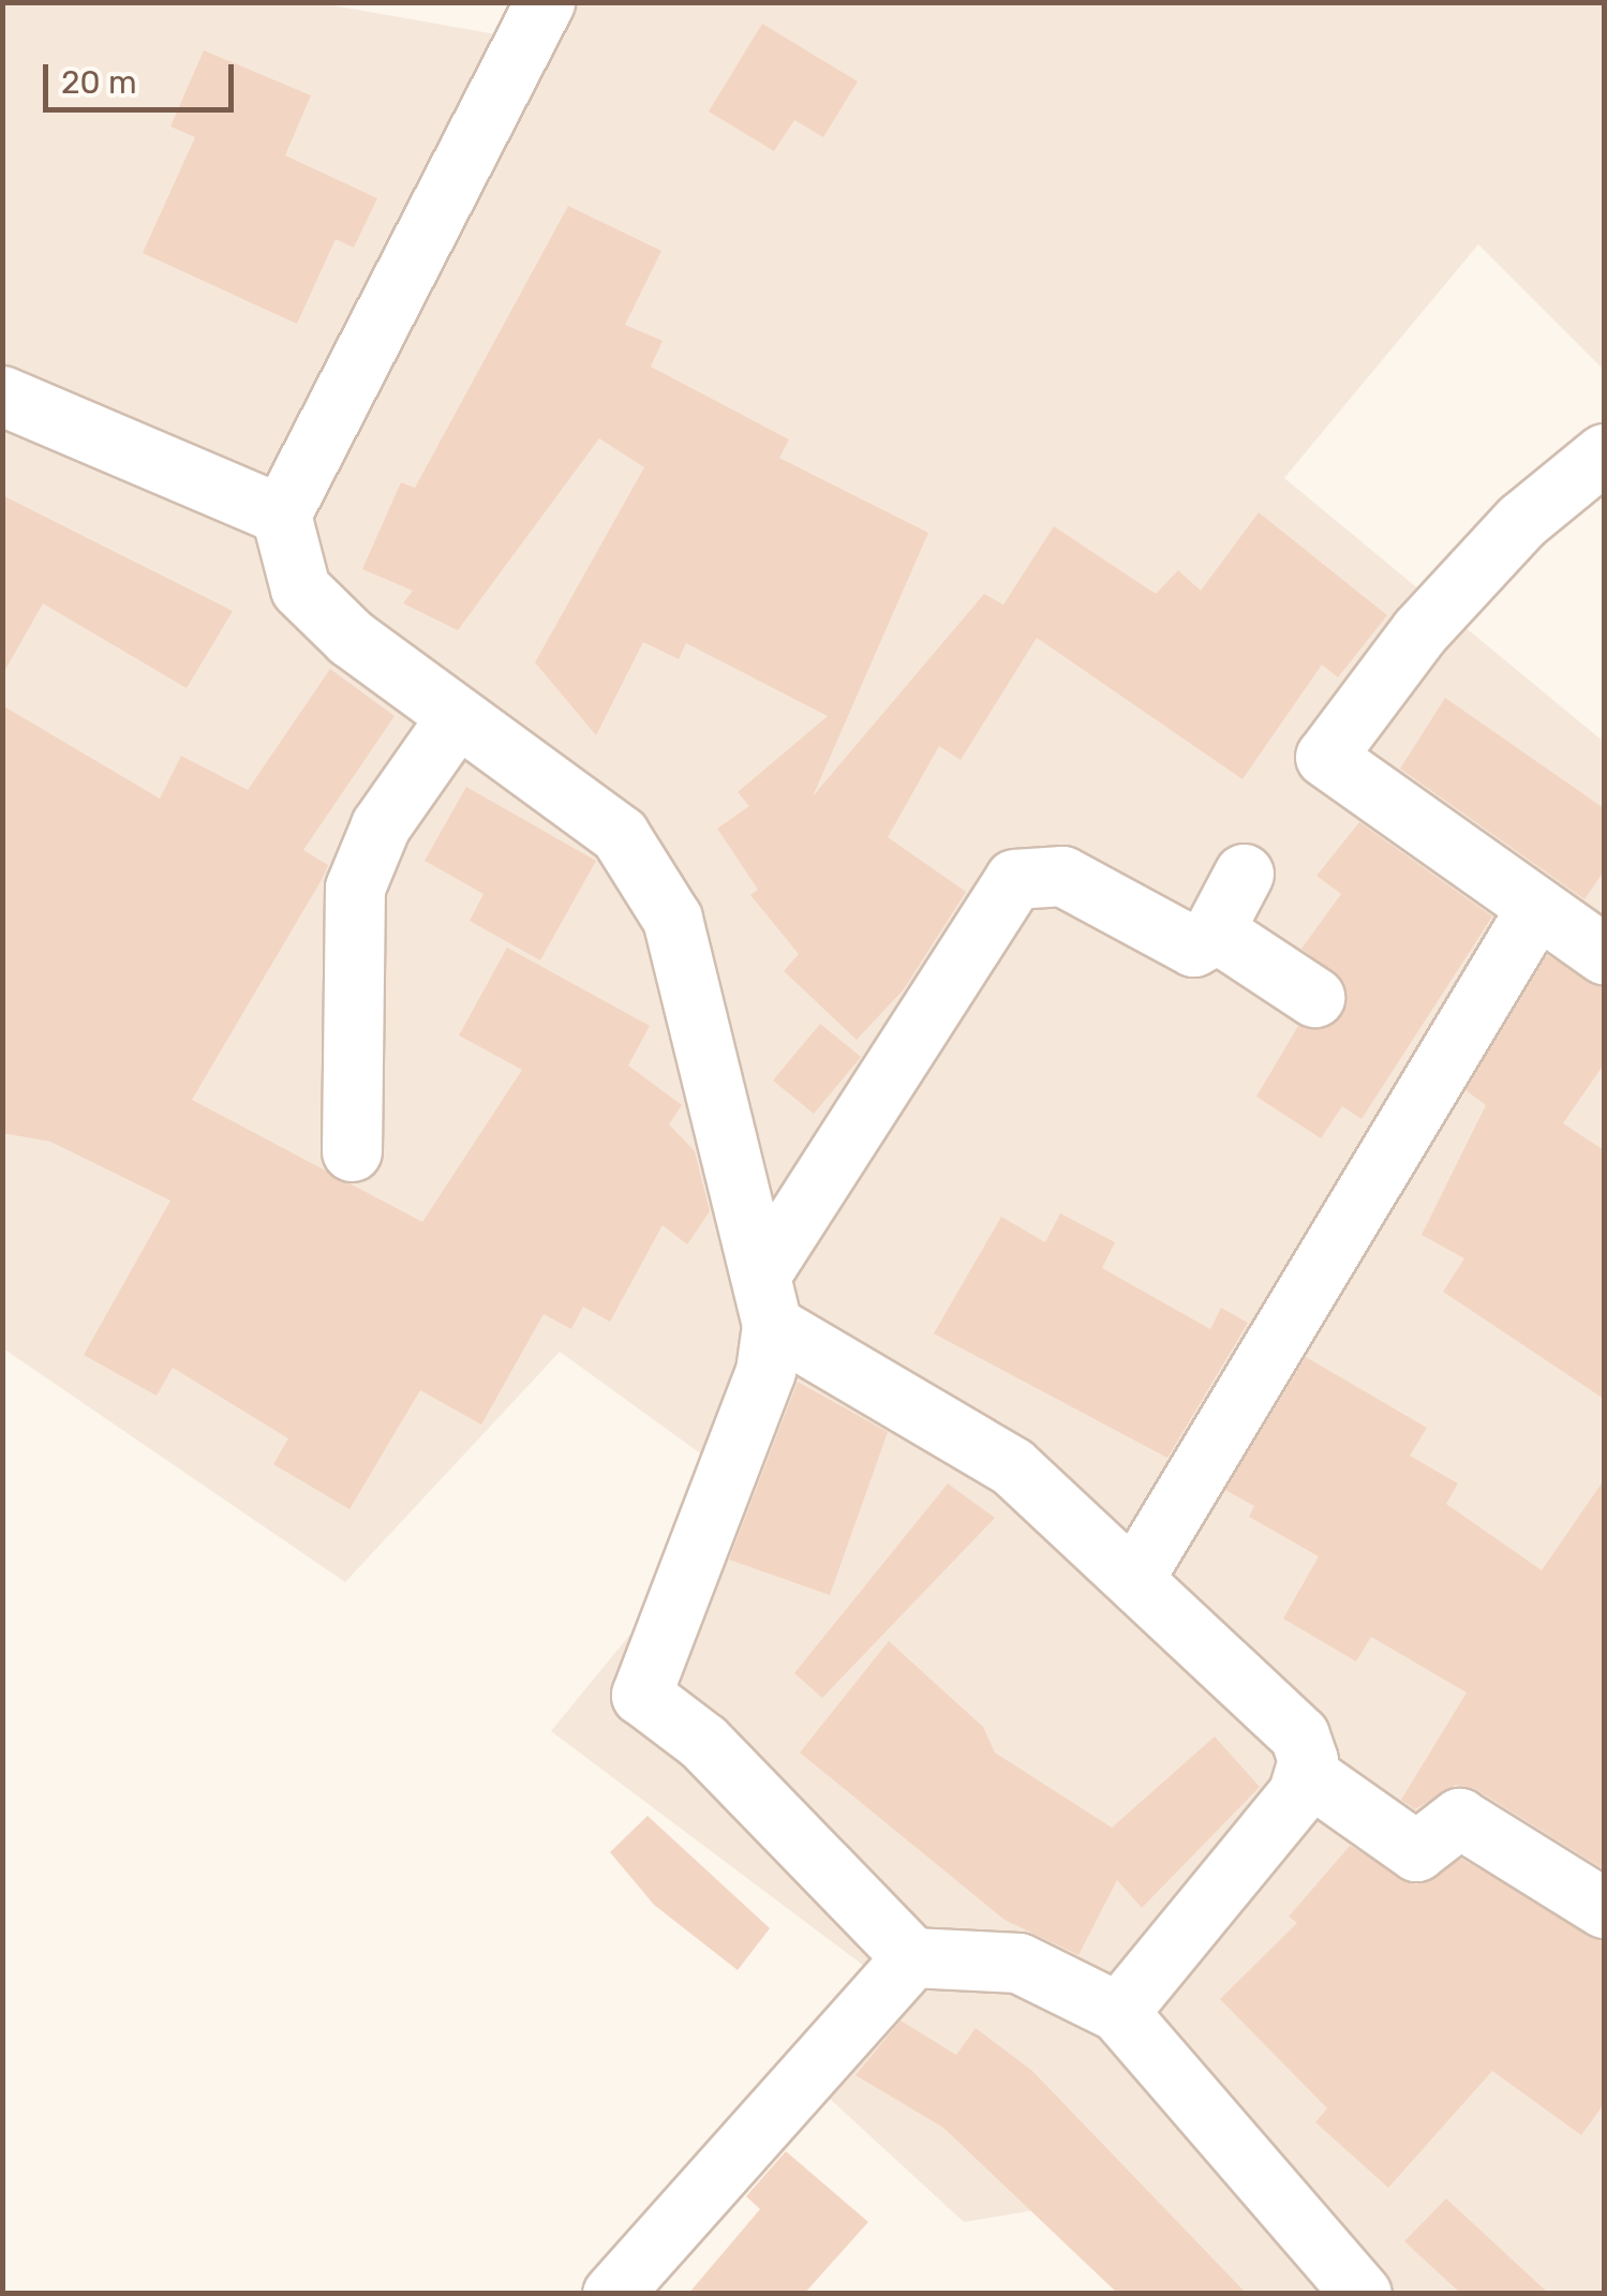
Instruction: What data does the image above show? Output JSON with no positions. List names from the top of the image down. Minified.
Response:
{"scale_bar":"20 m"}
